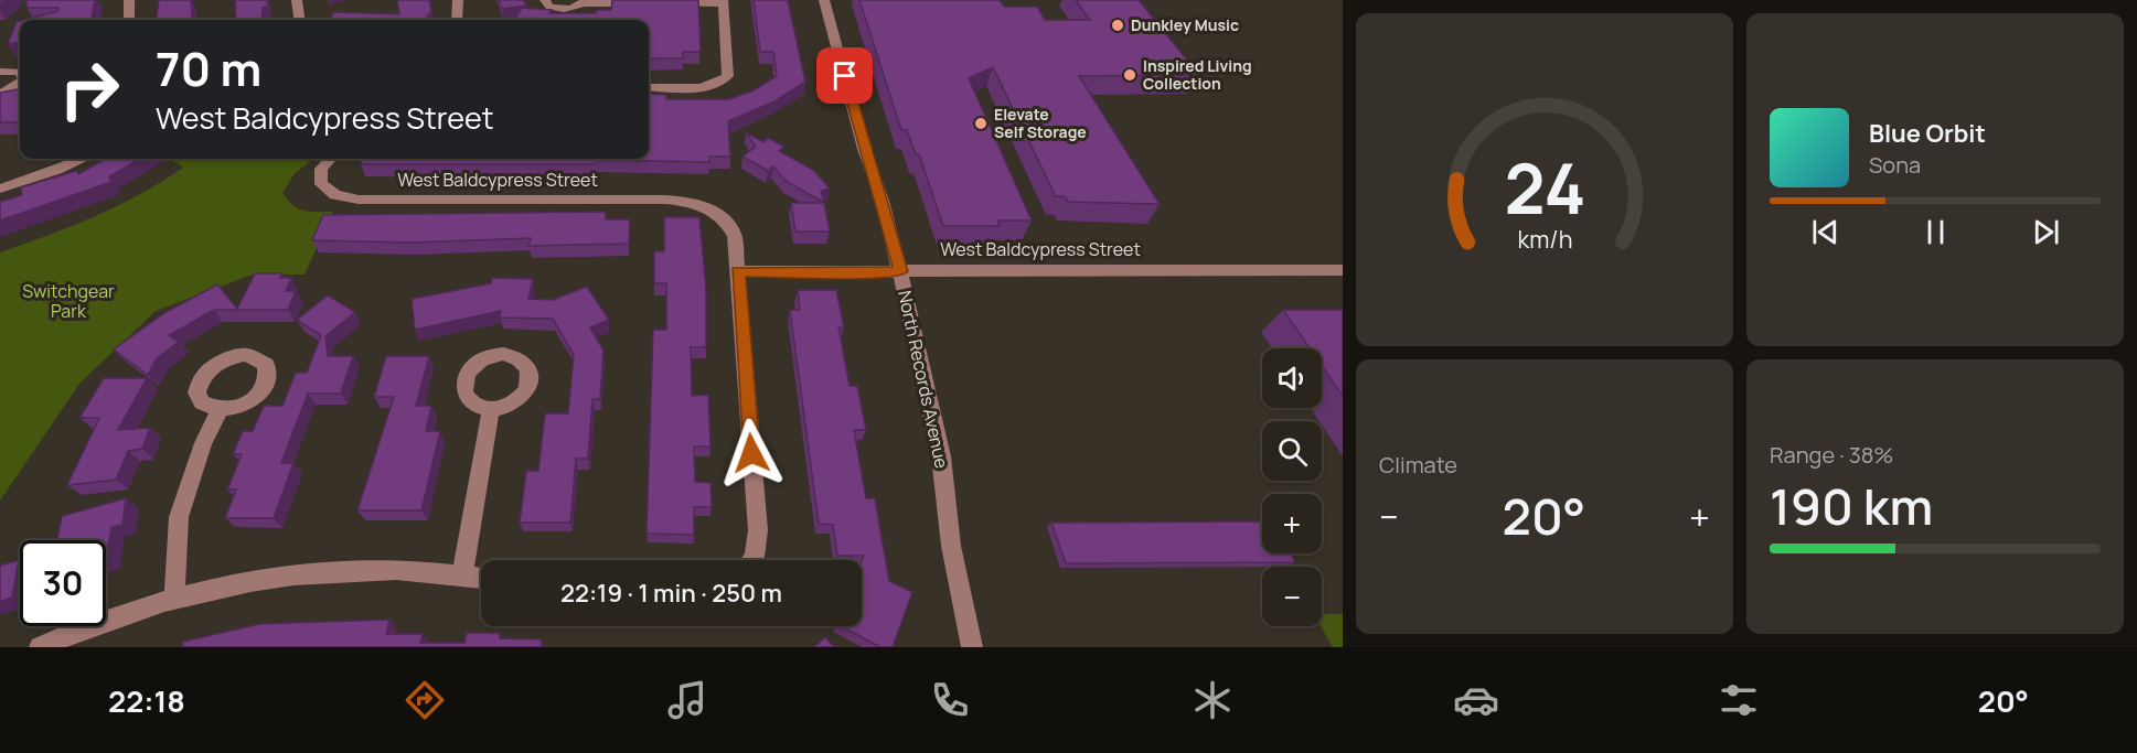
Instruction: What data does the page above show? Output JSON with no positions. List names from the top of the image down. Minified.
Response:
{"streets":{"street":["West Baldcypress Street","North Records Avenue"]},"crossings":[["West Baldcypress Street","North Records Avenue"]],"parks":["Switchgear Park"],"places":["Dunkley Music","Inspired Living Collection","Elevate Self Storage"],"page":{"turn":["70 m","West Baldcypress Street"],"song":["Blue Orbit","Sona"],"map_buttons":["+","−"],"tile":["Climate",["Range · 38%","190 km"]],"heat":["−","20°","+"],"limit":"30","trip":"22:19 · 1 min · 250 m","tabs":["22:18","20°"],"gauge":["24","km/h"]}}
